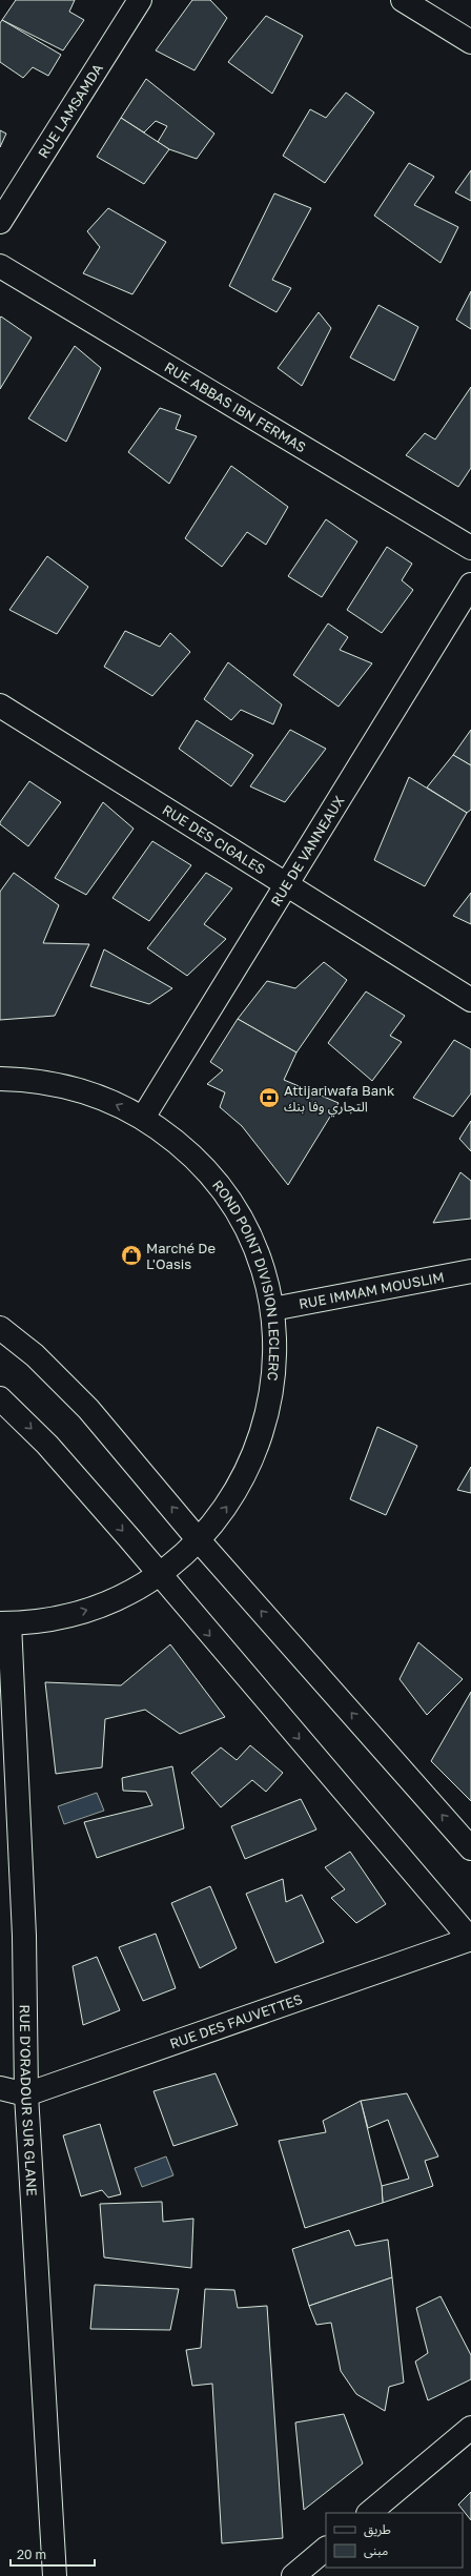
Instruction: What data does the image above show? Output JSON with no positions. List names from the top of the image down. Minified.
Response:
{"streets":{"street":["RUE LAMSAMDA","RUE ABBAS IBN FERMAS","RUE DES CIGALES","RUE DE VANNEAUX","ROND POINT DIVISION LECLERC","RUE IMMAM MOUSLIM","RUE DES FAUVETTES","RUE D'ORADOUR SUR GLANE"]},"crossings":[["RUE DES CIGALES","RUE DE VANNEAUX"],["RUE DE VANNEAUX","ROND POINT DIVISION LECLERC"],["ROND POINT DIVISION LECLERC","RUE IMMAM MOUSLIM"],["ROND POINT DIVISION LECLERC","RUE D'ORADOUR SUR GLANE"],["RUE DES FAUVETTES","RUE D'ORADOUR SUR GLANE"]],"places":{"bank":["Attijariwafa Bank التجاري وفا بنك"],"shop":["Marché De L'Oasis"]},"legend":["طريق","مبنى"],"scale_bar":"20 m"}
